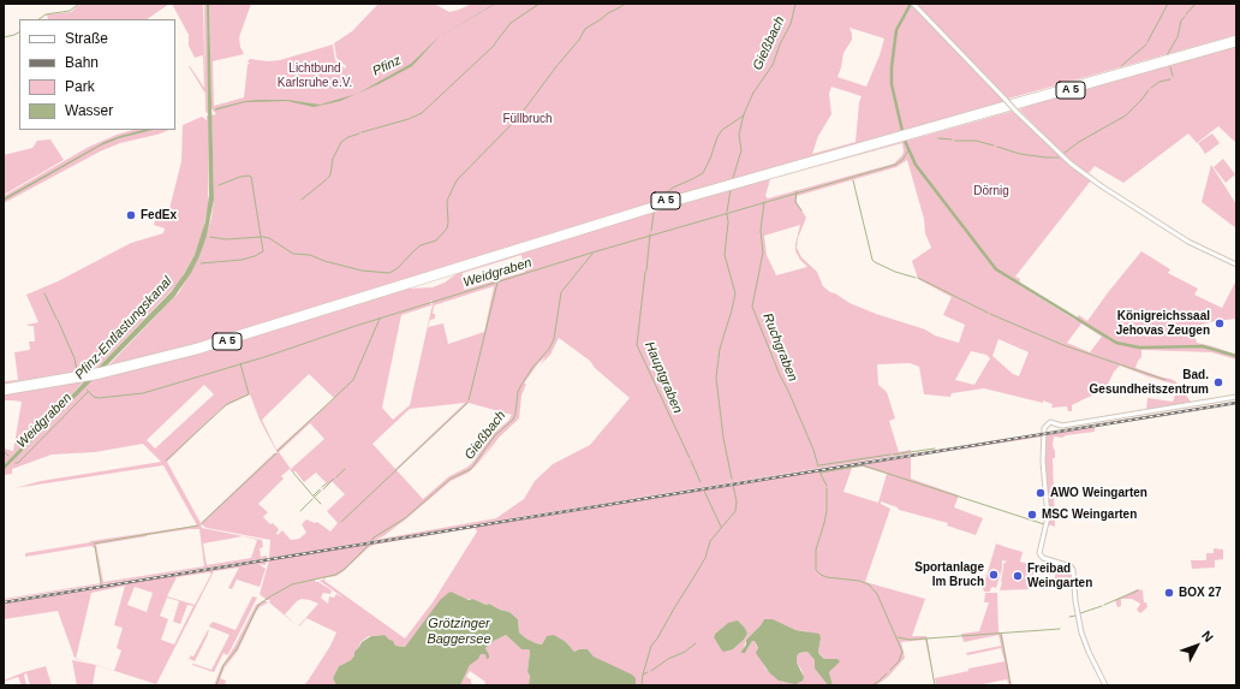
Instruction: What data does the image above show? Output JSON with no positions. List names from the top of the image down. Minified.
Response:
{"streets":{"highway":["A 5"]},"water":["Gießbach","Pfinz","Weidgraben","Pfinz-Entlastungskanal","Ruchgraben","Hauptgraben","Grötzinger Baggersee"],"parks":["Lichtbund Karlsruhe e.V.","Füllbruch","Dörnig"],"places":["FedEx","Königreichssaal Jehovas Zeugen","Bad. Gesundheitszentrum","AWO Weingarten","MSC Weingarten","Sportanlage Im Bruch","Freibad Weingarten","BOX 27"],"legend":["Straße","Bahn","Park","Wasser"],"north":"top right"}
